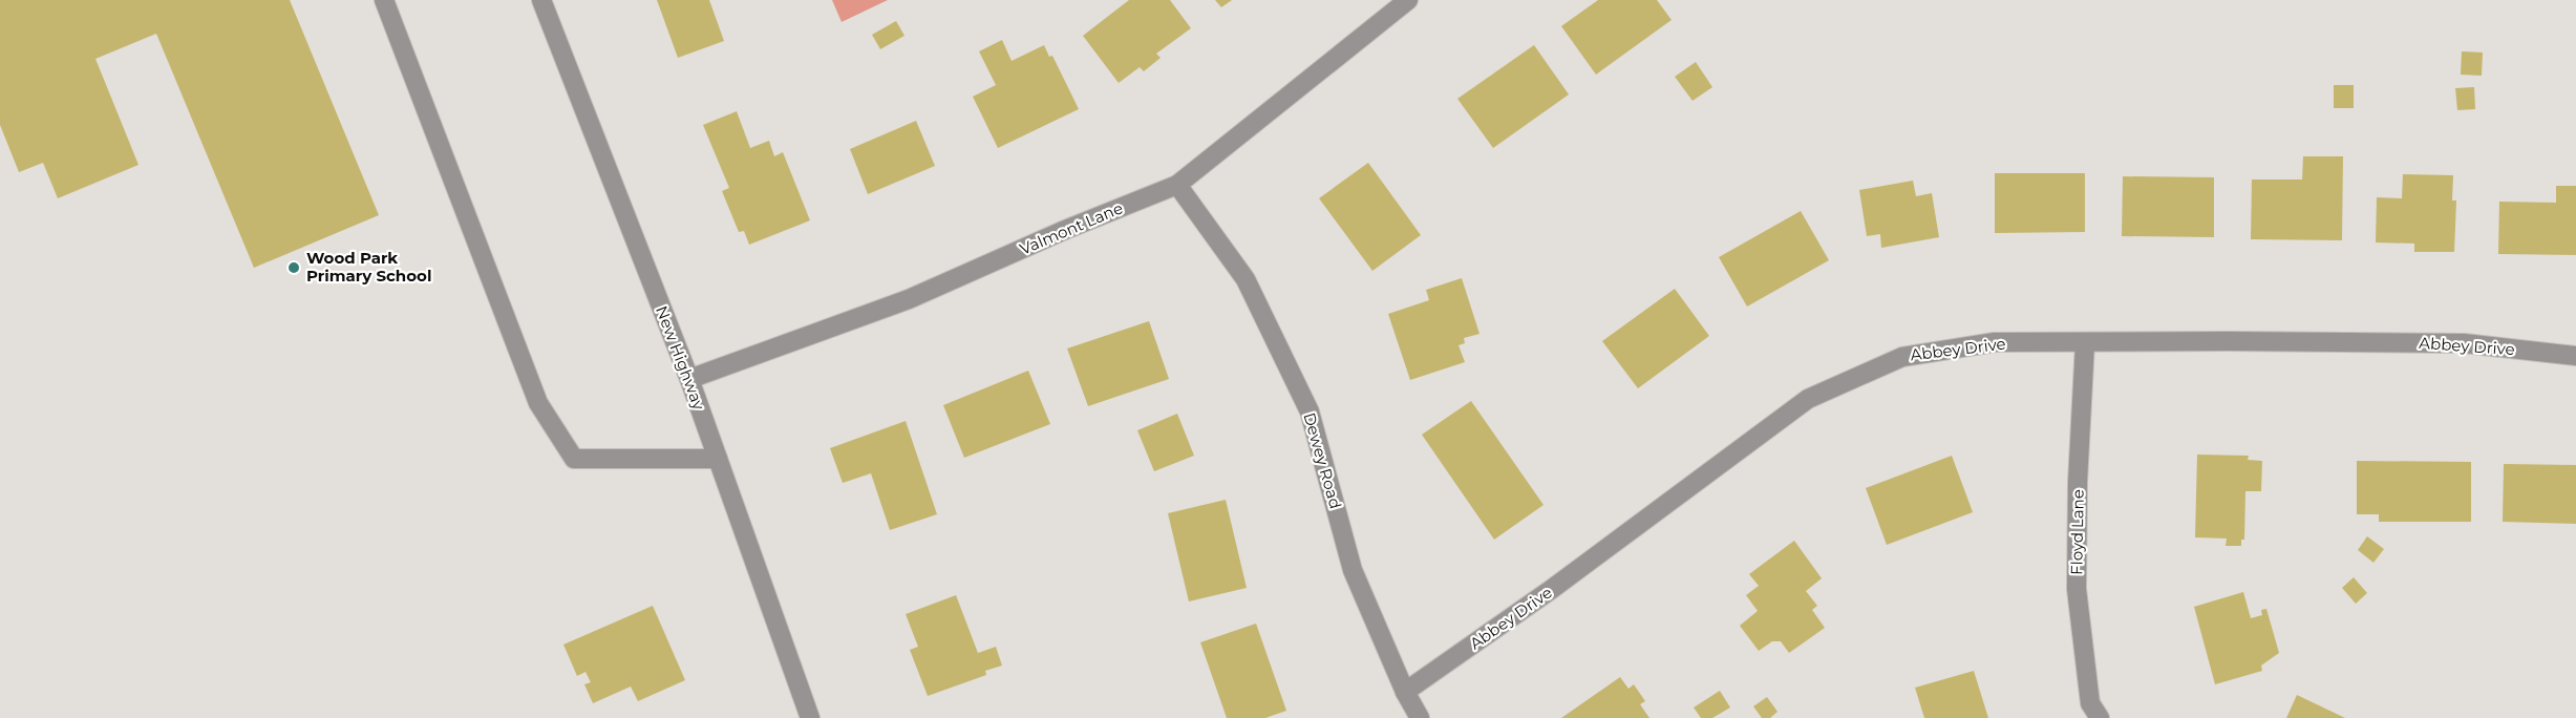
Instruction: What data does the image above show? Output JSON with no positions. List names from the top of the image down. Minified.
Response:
{"streets":{"street":["Valmont Lane","Abbey Drive","New Highway","Dewey Road","Floyd Lane"]},"crossings":[["Valmont Lane","New Highway"],["Valmont Lane","Dewey Road"],["Abbey Drive","Dewey Road"],["Abbey Drive","Floyd Lane"]],"places":["Wood Park Primary School"]}
